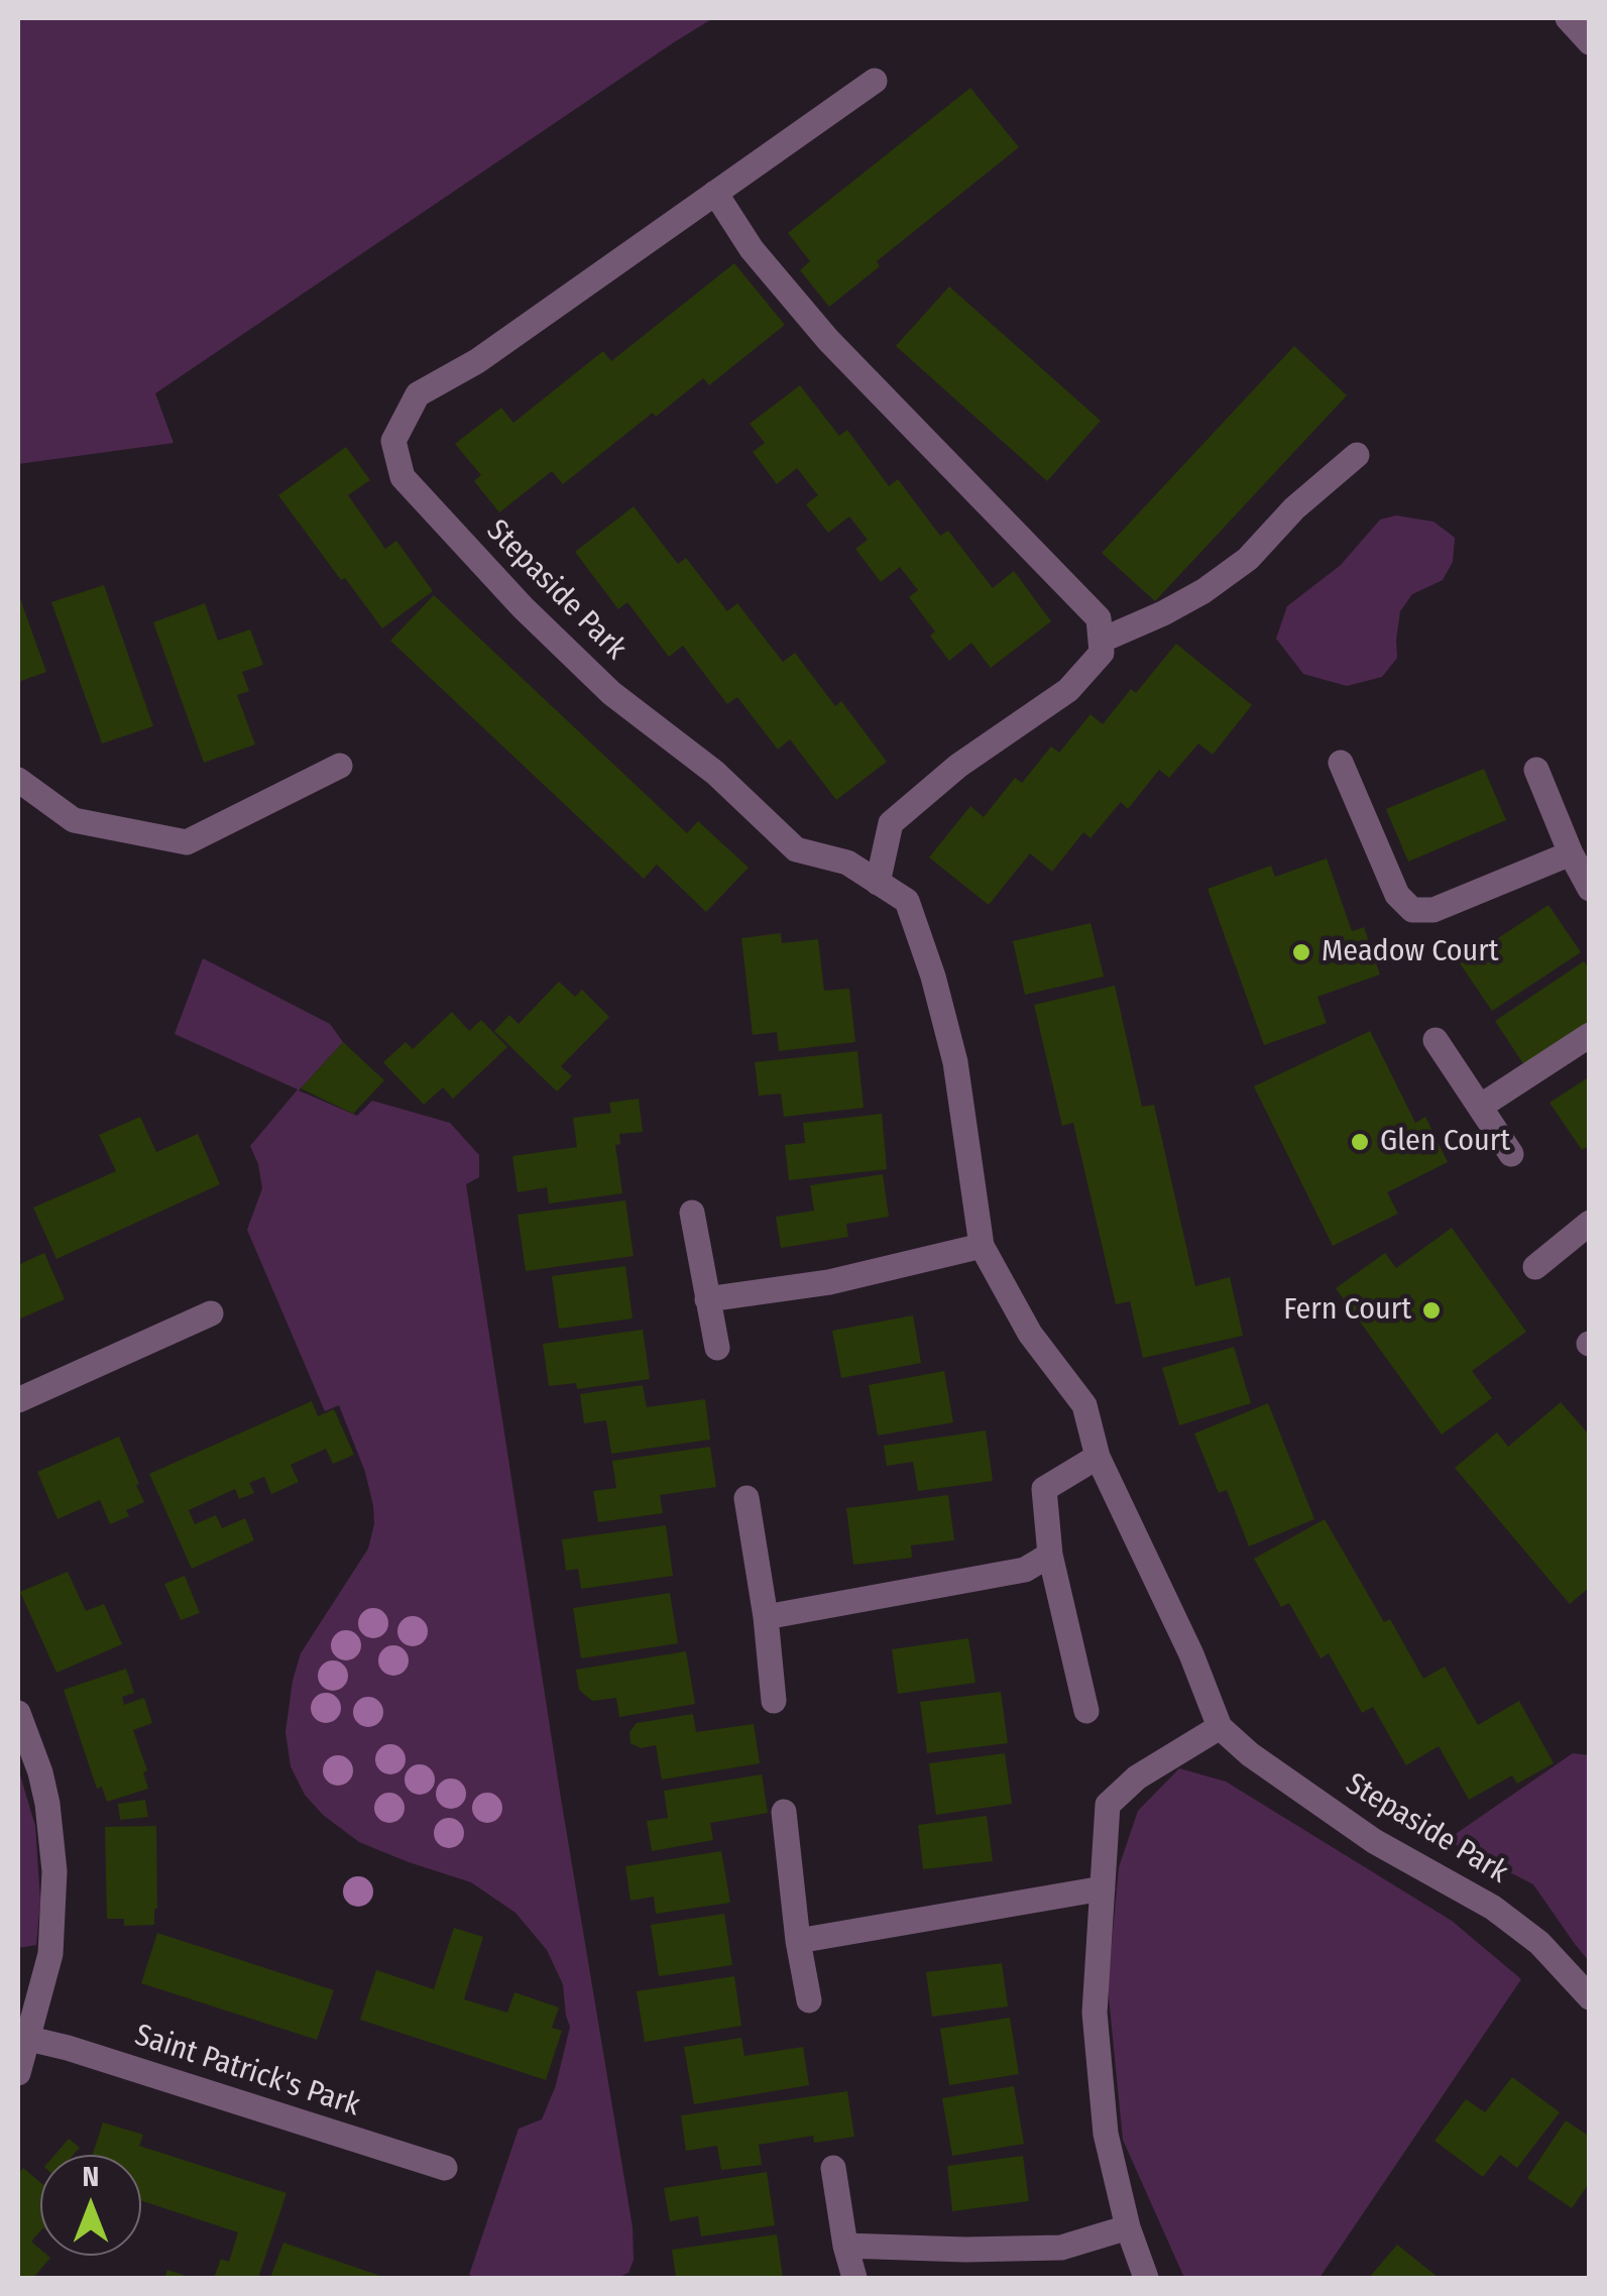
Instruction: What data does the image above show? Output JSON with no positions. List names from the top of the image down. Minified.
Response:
{"streets":{"street":["Stepaside Park","Saint Patrick's Park"]},"places":["Meadow Court","Glen Court","Fern Court"],"north":"top"}
